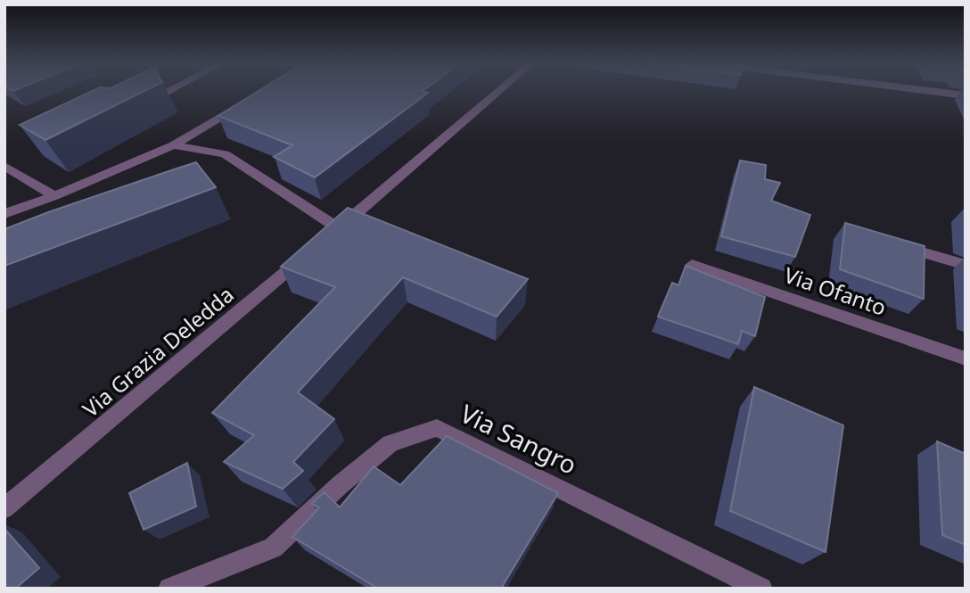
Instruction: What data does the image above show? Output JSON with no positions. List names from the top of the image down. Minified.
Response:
{"streets":{"street":["Via Ofanto","Via Grazia Deledda","Via Sangro"]}}
